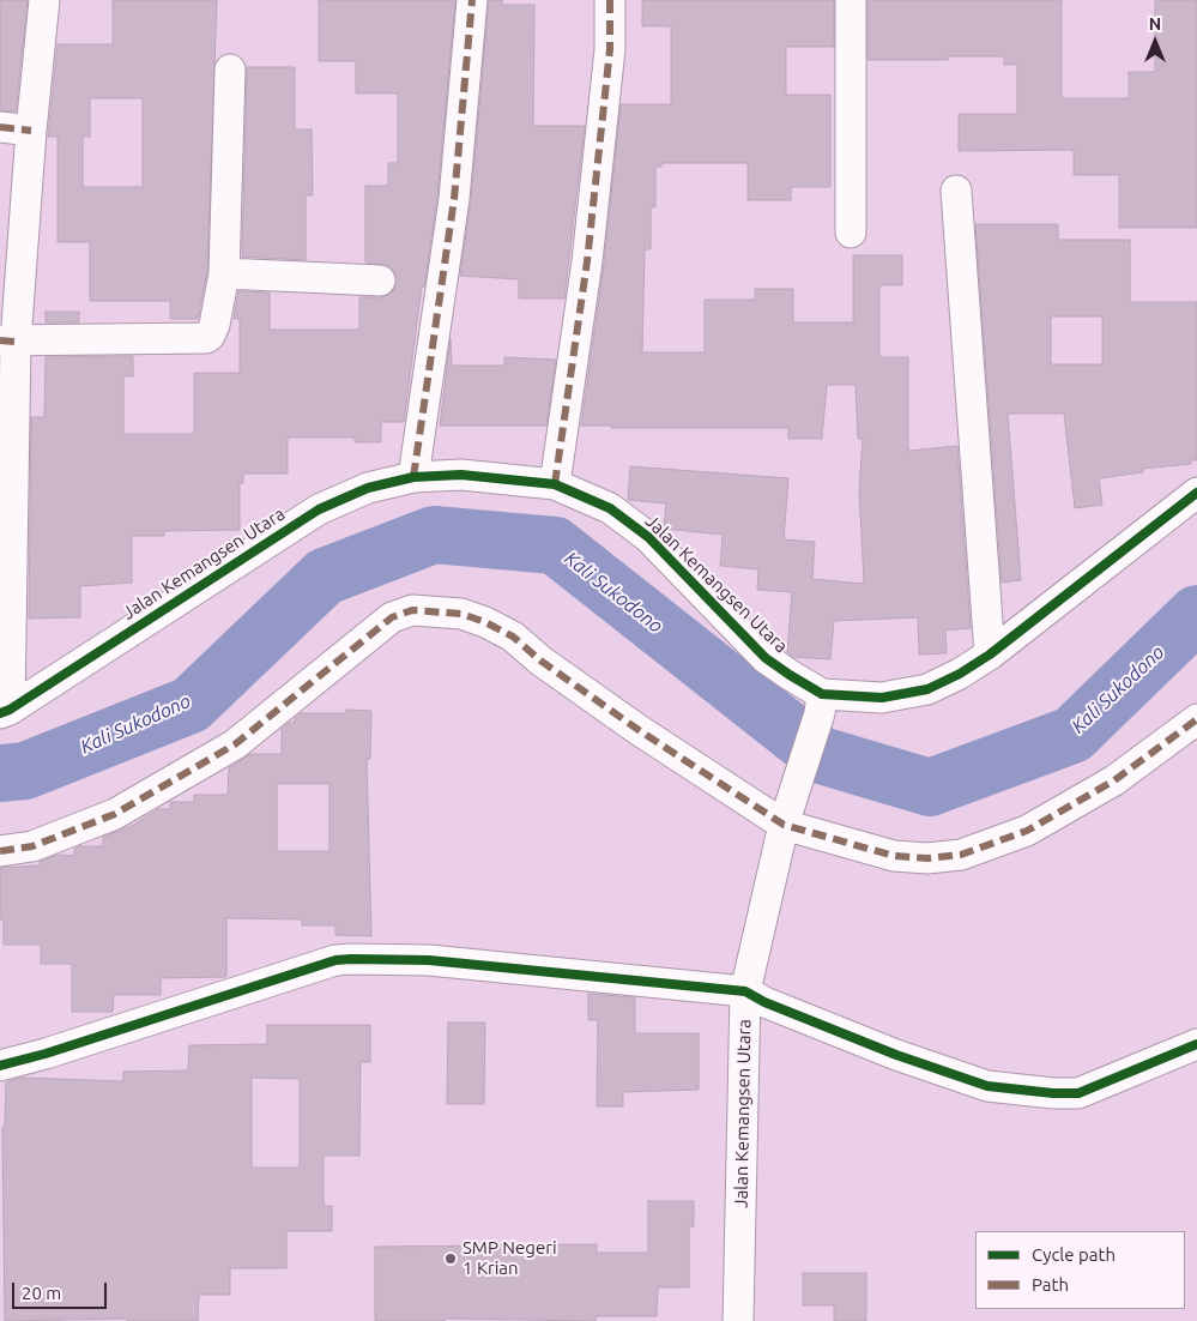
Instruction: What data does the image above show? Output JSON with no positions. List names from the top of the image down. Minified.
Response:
{"streets":{"street":["Jalan Kemangsen Utara"]},"water":["Kali Sukodono"],"places":["SMP Negeri 1 Krian"],"legend":["Cycle path","Path"],"scale_bar":"20 m","north":"top"}
